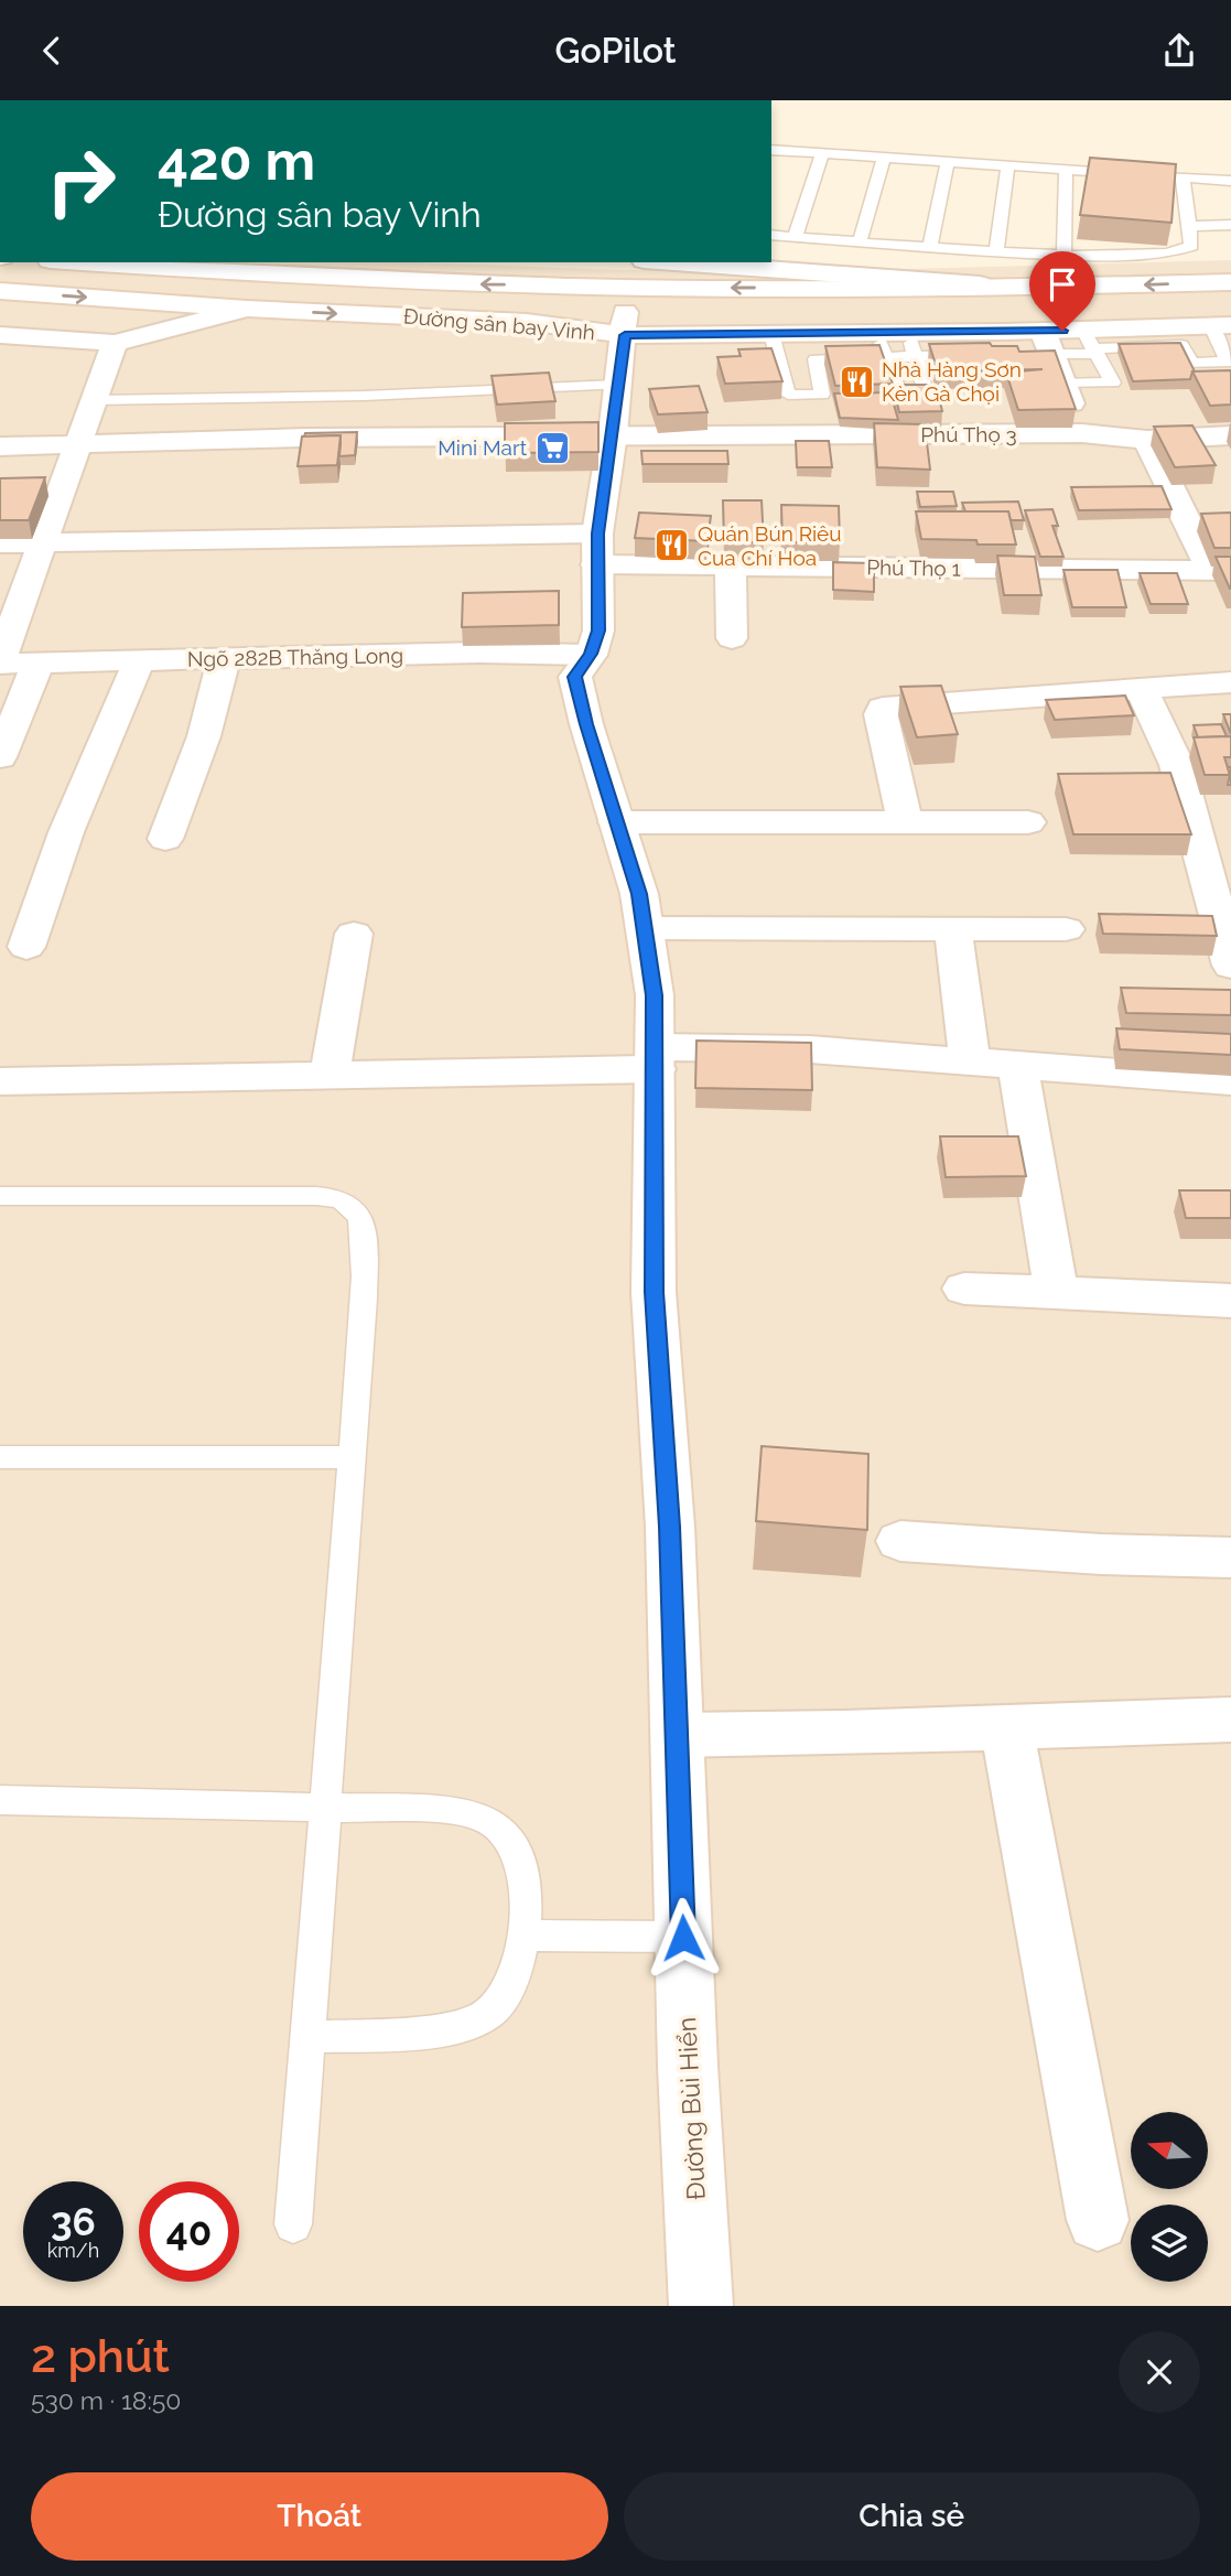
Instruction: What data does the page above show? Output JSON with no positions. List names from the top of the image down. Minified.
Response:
{"streets":{"street":["Đường sân bay Vinh","Phú Thọ 3","Phú Thọ 1","Ngõ 282B Thăng Long","Đường Bùi Hiển"]},"crossings":[["Đường sân bay Vinh","Đường Bùi Hiển"],["Phú Thọ 3","Đường Bùi Hiển"],["Phú Thọ 1","Đường Bùi Hiển"],["Ngõ 282B Thăng Long","Đường Bùi Hiển"]],"places":{"restaurant":["Nhà Hàng Sơn Kèn Gà Chọi","Quán Bún Riêu Cua Chí Hoa"],"supermarket":["Mini Mart"]},"north":"left","page":{"header":"GoPilot","turn":["420 m","Đường sân bay Vinh"],"speed":"36 km/h","limit":"40","heading":["2 phút","530 m · 18:50"],"buttons":["Thoát","Chia sẻ"]}}
